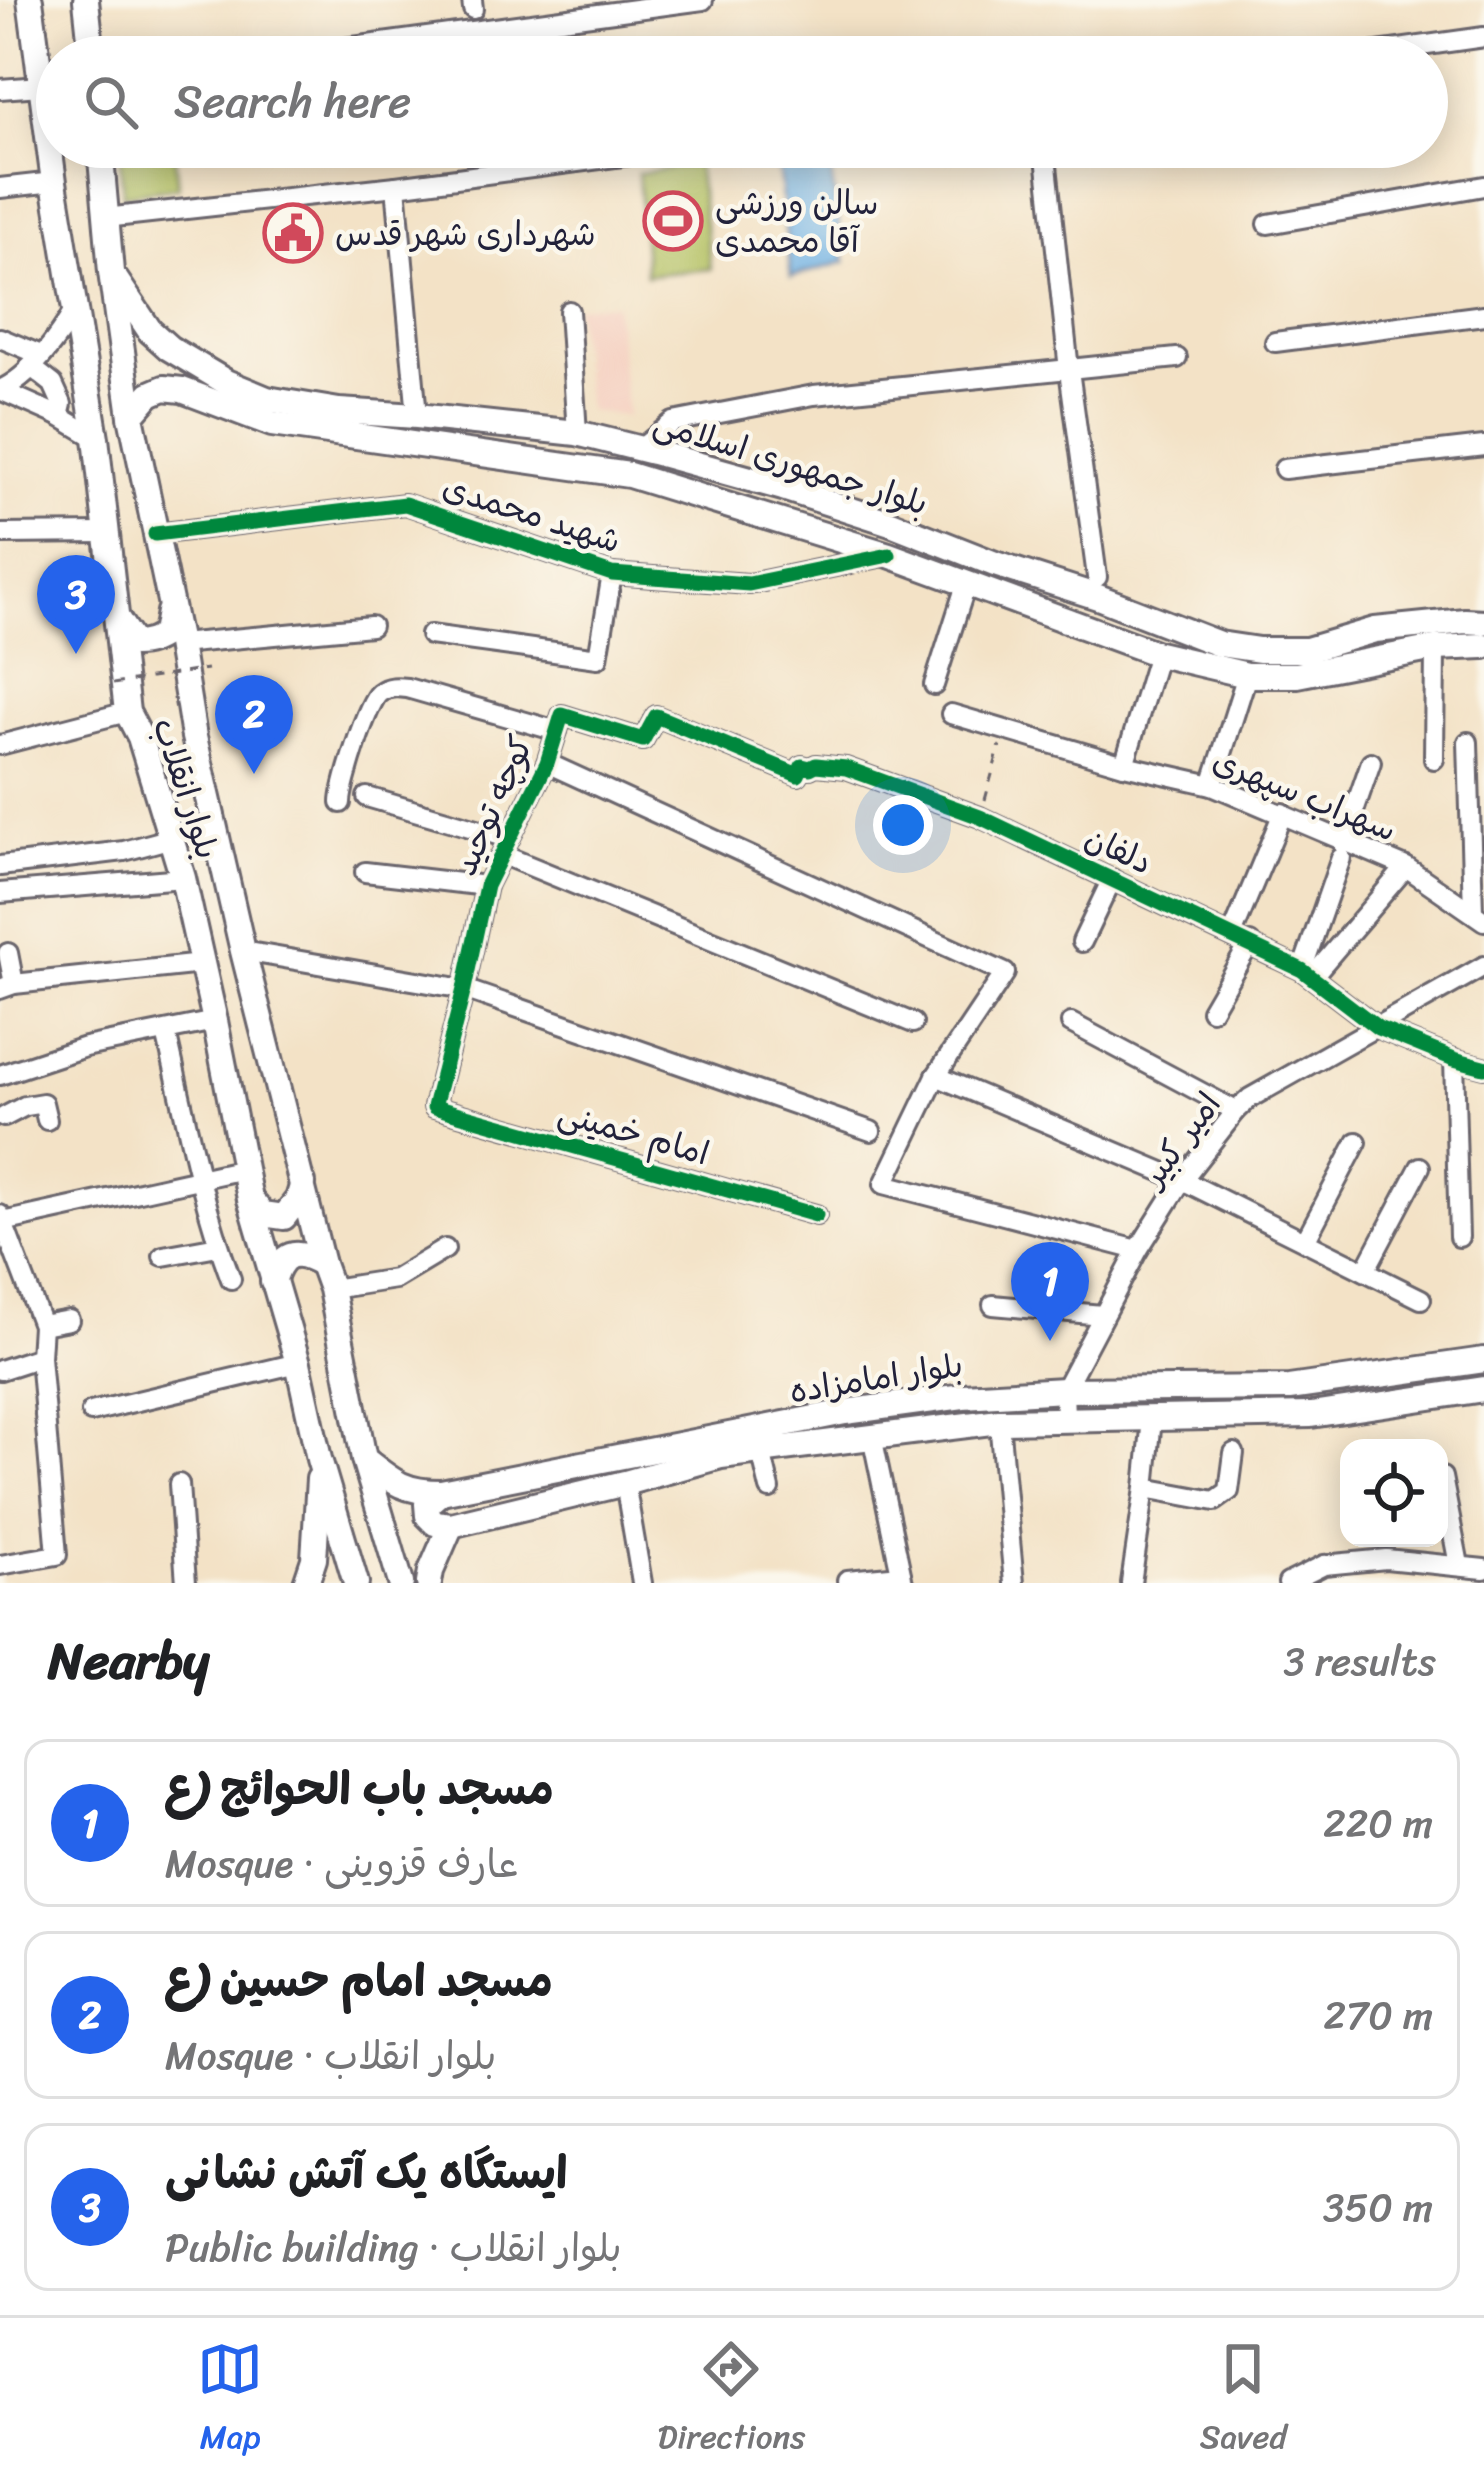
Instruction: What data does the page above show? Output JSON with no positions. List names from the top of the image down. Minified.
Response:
{"streets":{"main road":["بلوار جمهوری اسلامی","بلوار انقلاب","بلوار امامزاده"],"street":["شهید محمدی","سهراب سپهری","کوچه توحید","دلفان","امام خمینی","امیر کبیر"]},"crossings":[["بلوار جمهوری اسلامی","شهید محمدی"],["بلوار جمهوری اسلامی","بلوار انقلاب"],["شهید محمدی","بلوار انقلاب"],["بلوار انقلاب","بلوار امامزاده"],["کوچه توحید","دلفان"],["کوچه توحید","امام خمینی"],["دلفان","امیر کبیر"],["امیر کبیر","بلوار امامزاده"]],"places":{"sports":["سالن ورزشی آقا محمدی"],"public building":["شهرداری شهر قدس"]},"page":{"search":"Search here","pins":["3","2","1"],"heading":["Nearby","3 results"],"list":[{"mark":"1","name":"مسجد باب الحوائج (ع","note":"Mosque · عارف قزوینی","value":"220 m"},{"mark":"2","name":"مسجد امام حسین (ع","note":"Mosque · بلوار انقلاب","value":"270 m"},{"mark":"3","name":"ایستگاه یک آتش نشانی","note":"Public building · بلوار انقلاب","value":"350 m"}],"nav":["Map","Directions","Saved"]}}
